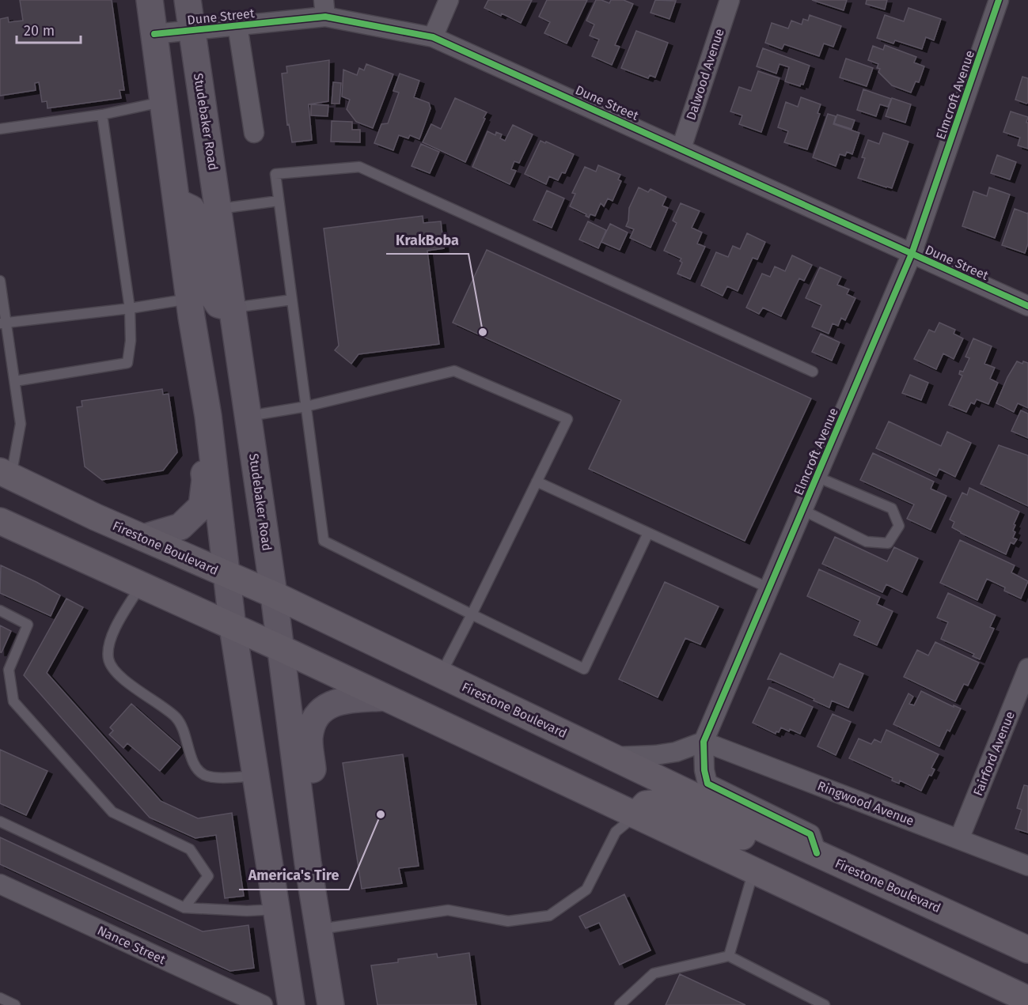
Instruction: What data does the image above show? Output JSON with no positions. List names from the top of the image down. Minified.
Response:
{"streets":{"main road":["Studebaker Road","Firestone Boulevard"],"street":["Dune Street","Dalwood Avenue","Elmcroft Avenue","Fairford Avenue","Ringwood Avenue","Nance Street"]},"crossings":[["Dune Street","Dalwood Avenue"],["Dune Street","Elmcroft Avenue"],["Dune Street","Studebaker Road"],["Elmcroft Avenue","Firestone Boulevard"],["Elmcroft Avenue","Ringwood Avenue"],["Studebaker Road","Firestone Boulevard"],["Fairford Avenue","Ringwood Avenue"]],"places":["KrakBoba","America's Tire"],"scale_bar":"20 m"}
